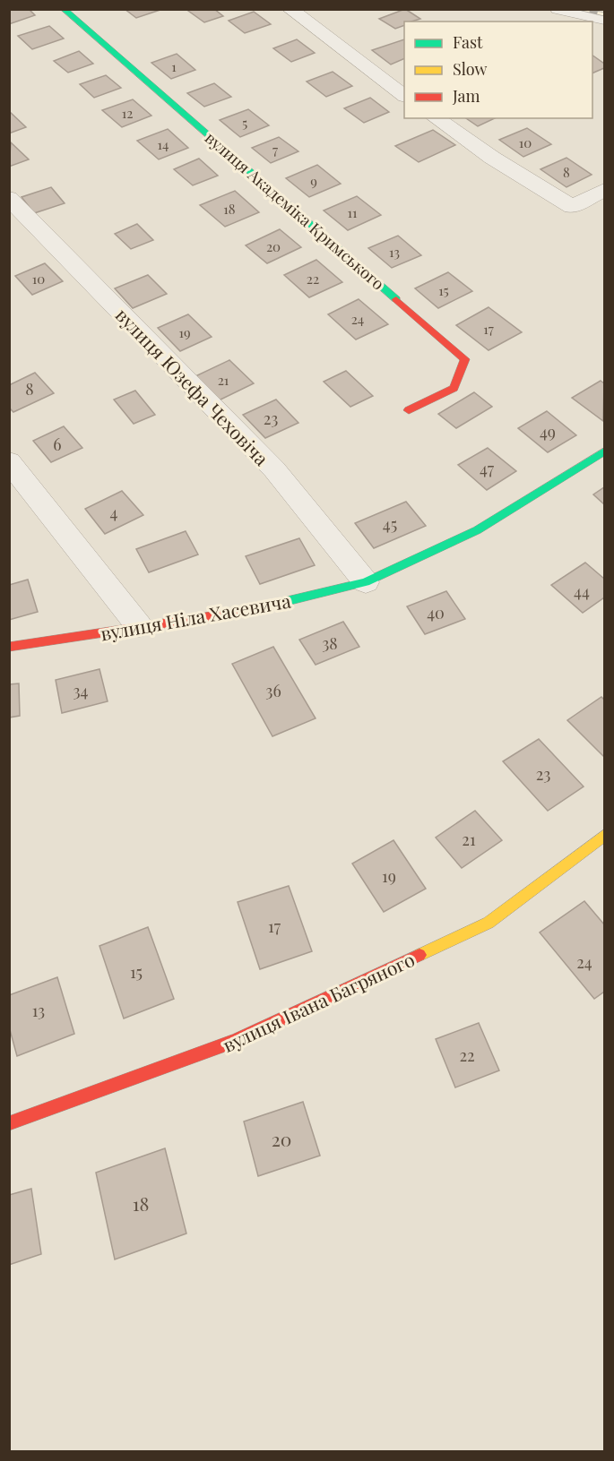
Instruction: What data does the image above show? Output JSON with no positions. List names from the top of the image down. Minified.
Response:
{"streets":{"street":["вулиця Академіка Кримського","вулиця Юзефа Чеховіча","вулиця Ніла Хасевича","вулиця Івана Багряного"]},"crossings":[["вулиця Юзефа Чеховіча","вулиця Ніла Хасевича"]],"house_numbers":["1","12","5","10","14","7","8","9","18","11","20","13","10","22","15","24","17","19","21","8","23","49","6","47","4","45","44","40","38","34","36","23","21","19","17","24","15","13","22","20","18"],"legend":["Fast","Slow","Jam"]}
